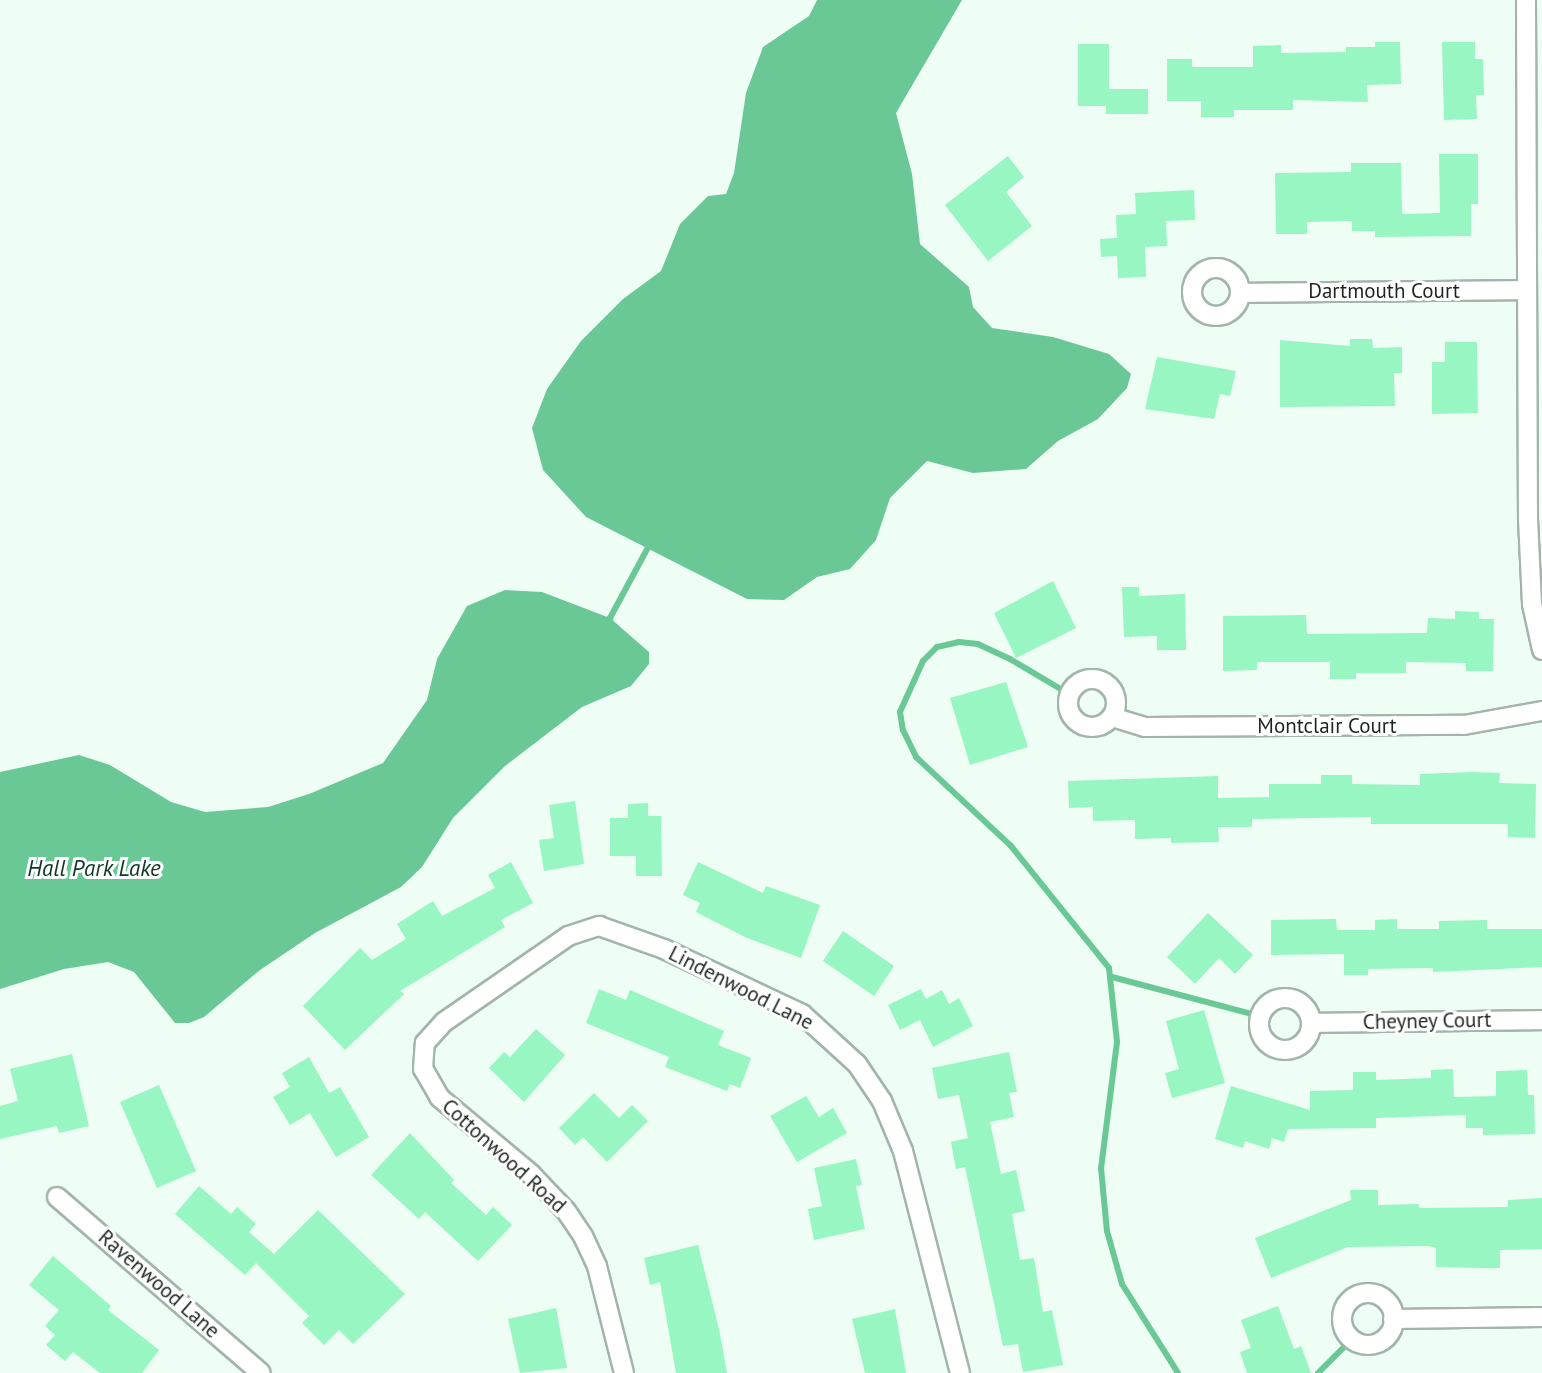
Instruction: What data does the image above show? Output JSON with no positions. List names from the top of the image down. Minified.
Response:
{"streets":{"street":["Dartmouth Court","Montclair Court","Lindenwood Lane","Cheyney Court","Cottonwood Road","Ravenwood Lane"]},"crossings":[["Lindenwood Lane","Cottonwood Road"]],"water":["Hall Park Lake"]}
